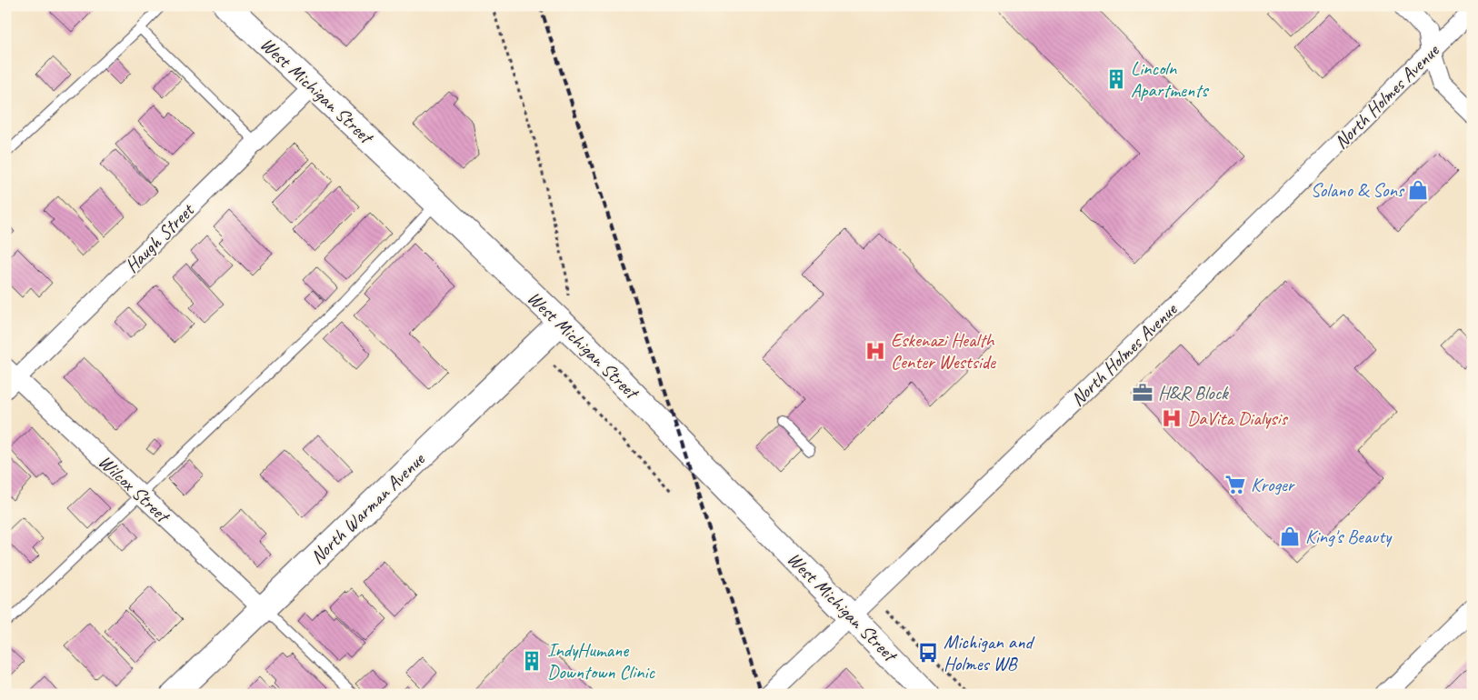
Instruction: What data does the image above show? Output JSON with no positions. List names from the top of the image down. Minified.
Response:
{"streets":{"main road":["West Michigan Street","North Warman Avenue"],"street":["North Holmes Avenue","Haugh Street","Wilcox Street"]},"crossings":[["West Michigan Street","North Holmes Avenue"],["West Michigan Street","Haugh Street"],["West Michigan Street","North Warman Avenue"],["Haugh Street","Wilcox Street"],["Wilcox Street","North Warman Avenue"]],"places":{"building":["Lincoln Apartments","IndyHumane Downtown Clinic"],"shop":["Solano & Sons","King's Beauty"],"hospital":["Eskenazi Health Center Westside","DaVita Dialysis"],"office":["H&R Block"],"supermarket":["Kroger"],"bus stop":["Michigan and Holmes WB"]}}
